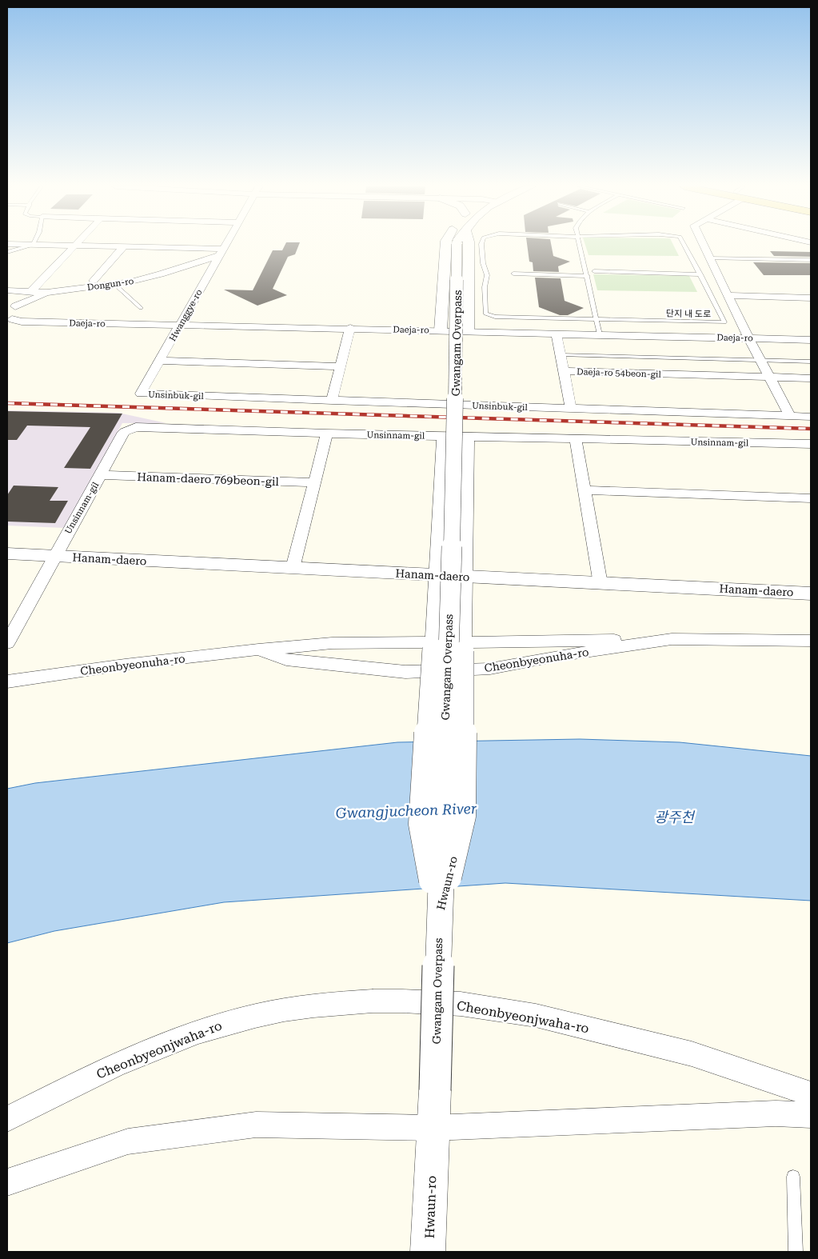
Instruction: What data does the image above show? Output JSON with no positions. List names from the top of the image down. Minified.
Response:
{"streets":{"street":["Dongun-ro","Hwanggye-ro","Daeja-ro","Gwangam Overpass","Daeja-ro 54beon-gil","Unsinbuk-gil","Unsinnam-gil","Hanam-daero 769beon-gil","Hanam-daero","Cheonbyeonuha-ro","Hwaun-ro","Cheonbyeonjwaha-ro"],"lane":["단지 내 도로"]},"crossings":[["Dongun-ro","Hwanggye-ro"],["Hwanggye-ro","Daeja-ro"],["Hwanggye-ro","Unsinbuk-gil"],["Daeja-ro","Daeja-ro 54beon-gil"],["Gwangam Overpass","Hwaun-ro"],["Daeja-ro 54beon-gil","Unsinbuk-gil"],["Unsinnam-gil","Hanam-daero 769beon-gil"],["Unsinnam-gil","Hanam-daero"],["Unsinnam-gil","Hwaun-ro"],["Hanam-daero","Hwaun-ro"],["Cheonbyeonuha-ro","Hwaun-ro"]],"water":["Gwangjucheon River","광주천"]}
